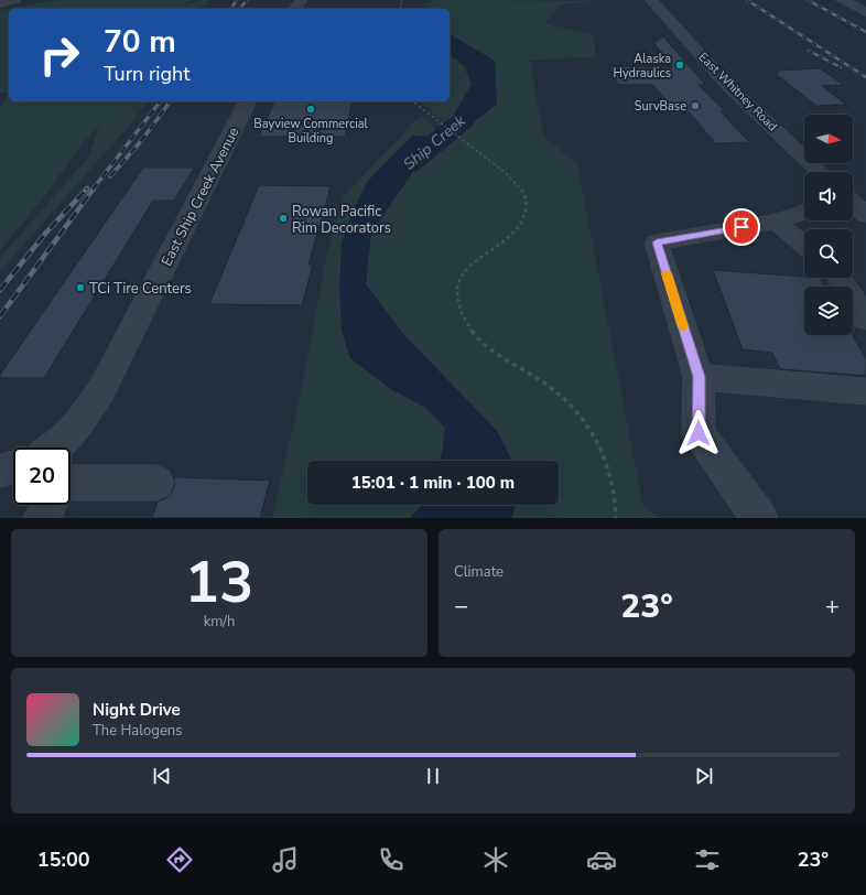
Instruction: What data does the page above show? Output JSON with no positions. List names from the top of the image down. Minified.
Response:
{"streets":{"street":["East Whitney Road","East Ship Creek Avenue"]},"water":["Ship Creek"],"places":["Alaska Hydraulics","SurvBase","Bayview Commercial Building","Rowan Pacific Rim Decorators","TCi Tire Centers"],"north":"right","page":{"turn":["70 m","Turn right"],"limit":"20","trip":"15:01 · 1 min · 100 m","tile":[["13","km/h"],"Climate"],"heat":["−","23°","+"],"song":["Night Drive","The Halogens"],"tabs":["15:00","23°"]}}
